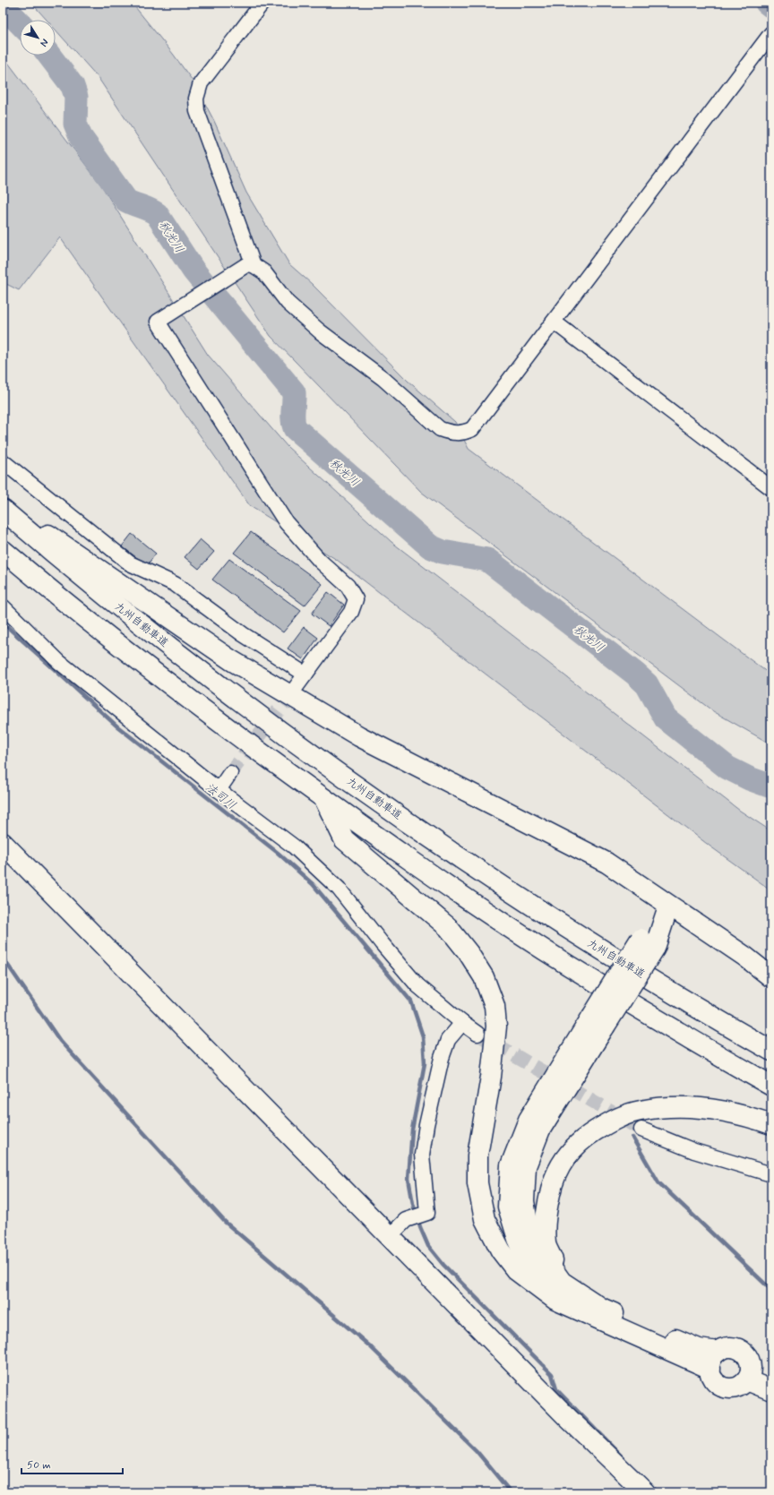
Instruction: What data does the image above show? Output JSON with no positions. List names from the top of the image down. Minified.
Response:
{"streets":{"main road":["九州自動車道"]},"water":["秋光川","法司川"],"scale_bar":"50 m","north":"bottom right"}
